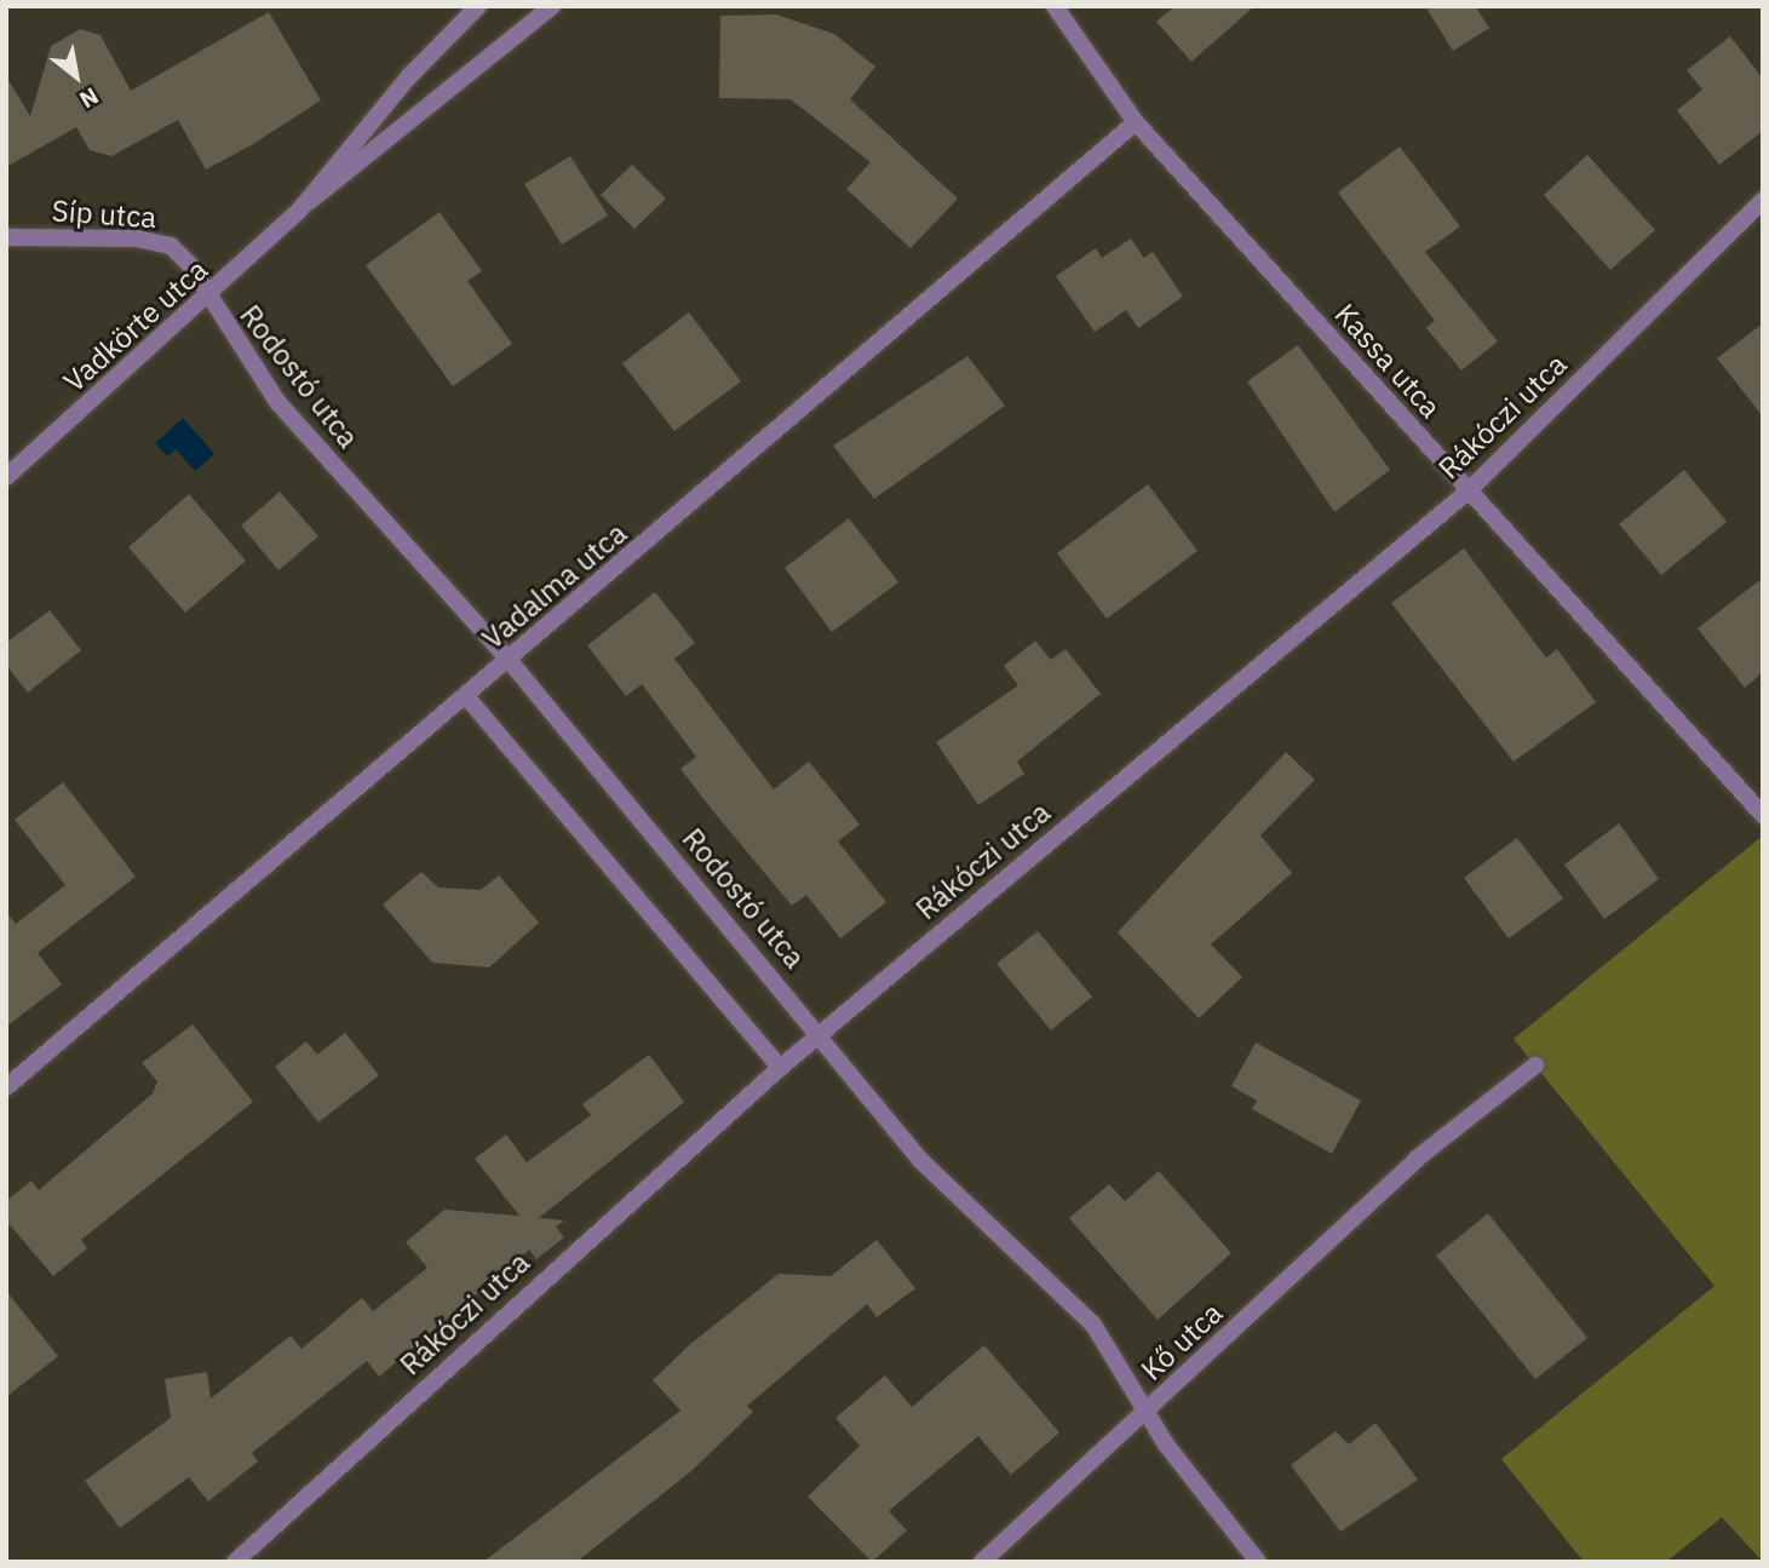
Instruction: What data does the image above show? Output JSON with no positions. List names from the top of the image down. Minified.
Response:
{"streets":{"street":["Síp utca","Vadkörte utca","Kassa utca","Rodostó utca","Rákóczi utca","Vadalma utca","Kő utca"]},"crossings":[["Síp utca","Rodostó utca"],["Vadkörte utca","Rodostó utca"],["Kassa utca","Rákóczi utca"],["Kassa utca","Vadalma utca"],["Rodostó utca","Rákóczi utca"],["Rodostó utca","Vadalma utca"],["Rodostó utca","Kő utca"]],"north":"bottom right"}
